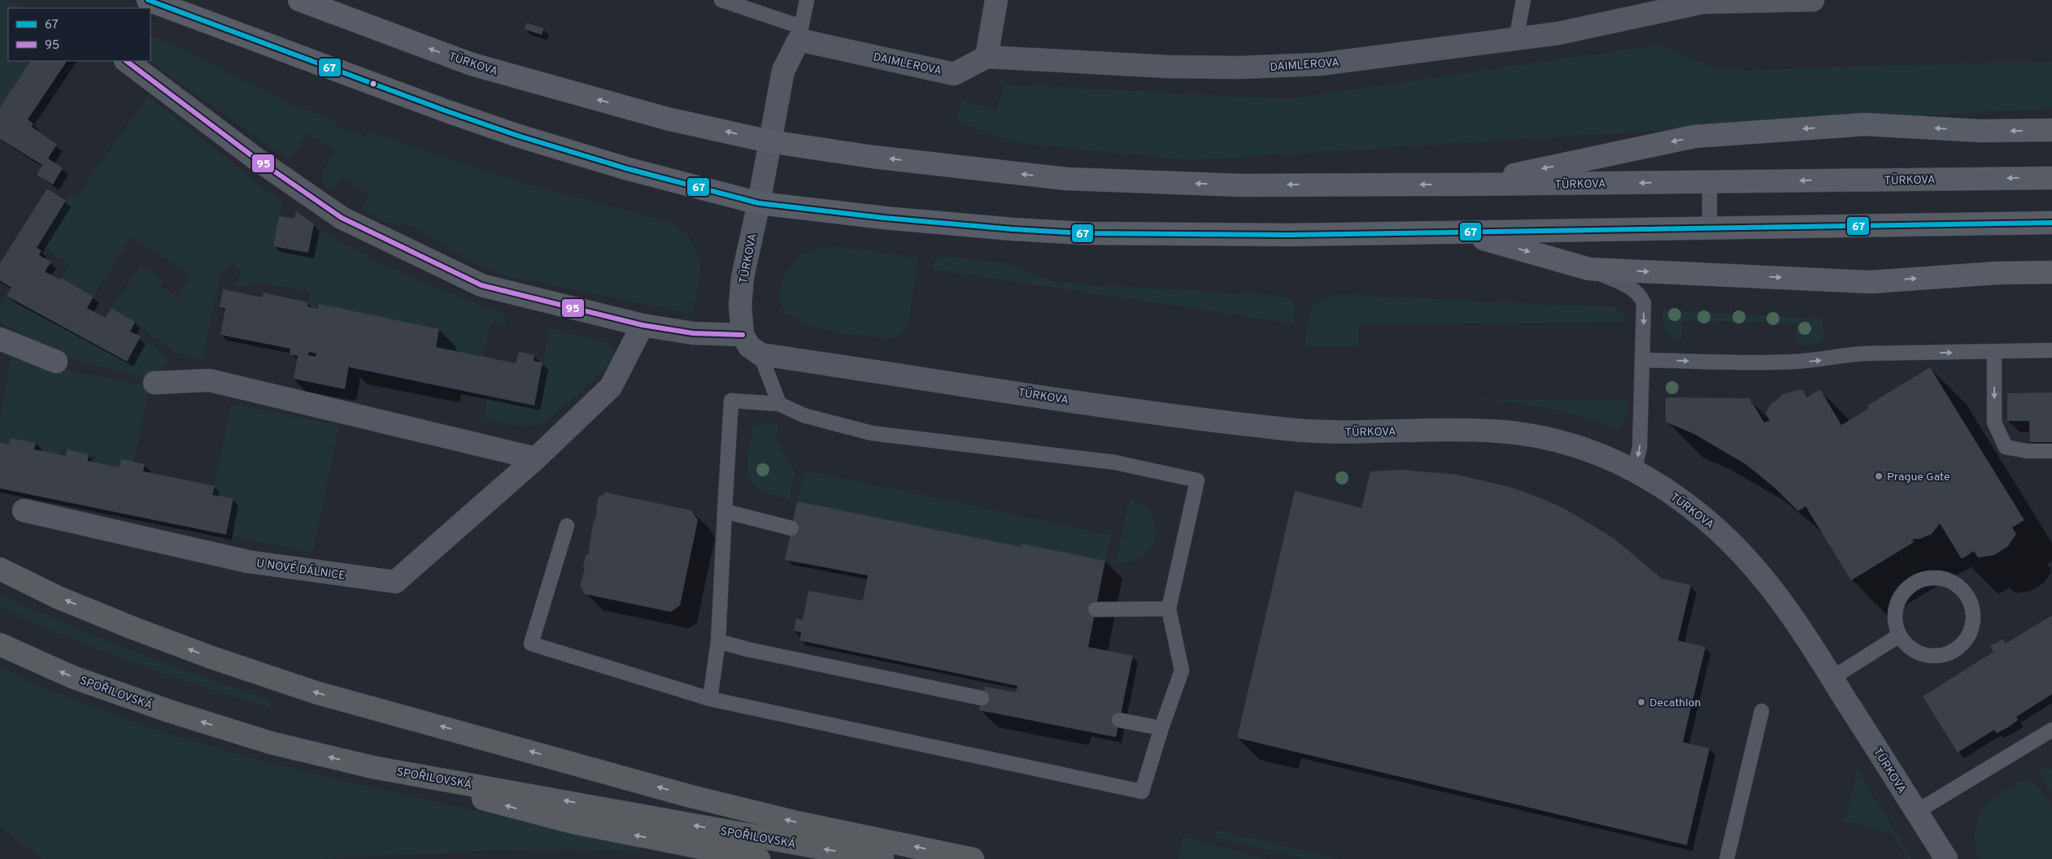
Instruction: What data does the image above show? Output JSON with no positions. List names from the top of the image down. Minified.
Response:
{"streets":{"highway":["SPOŘILOVSKÁ"],"main road":["TÜRKOVA"],"street":["DAIMLEROVA","U NOVÉ DÁLNICE"]},"crossings":[["TÜRKOVA","DAIMLEROVA"]],"one_way":["TÜRKOVA"],"places":["Prague Gate","Decathlon"],"lines":["transit line 67","transit line 95"],"legend":["67","95"]}
